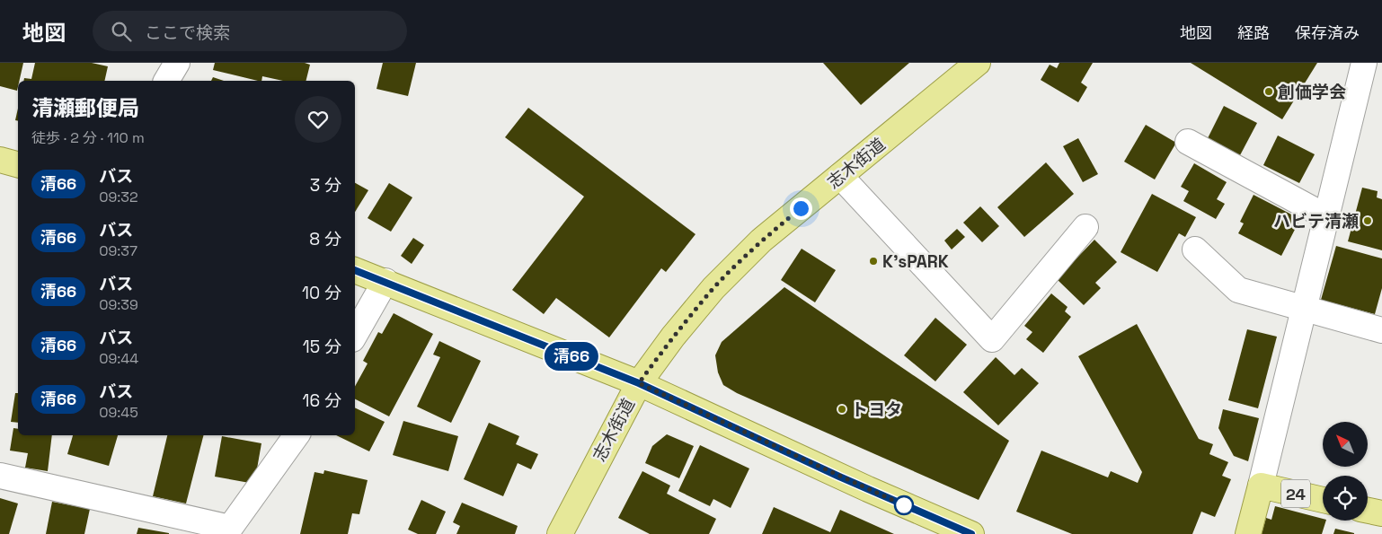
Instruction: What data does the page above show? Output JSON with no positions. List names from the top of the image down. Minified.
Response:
{"streets":{"main road":["志木街道","24"]},"places":["創価学会","ハビテ清瀬","K'sPARK","トヨタ"],"lines":["bus line 清66"],"north":"top left","page":{"header":"地図","search":"ここで検索","nav":["地図","経路","保存済み"],"on_map":"清66","heading":["清瀬郵便局","徒歩 · 2 分 · 110 m"],"list":[{"mark":"清66","name":"バス","note":"09:32","value":"3 分"},{"mark":"清66","name":"バス","note":"09:37","value":"8 分"},{"mark":"清66","name":"バス","note":"09:39","value":"10 分"},{"mark":"清66","name":"バス","note":"09:44","value":"15 分"},{"mark":"清66","name":"バス","note":"09:45","value":"16 分"}]}}
